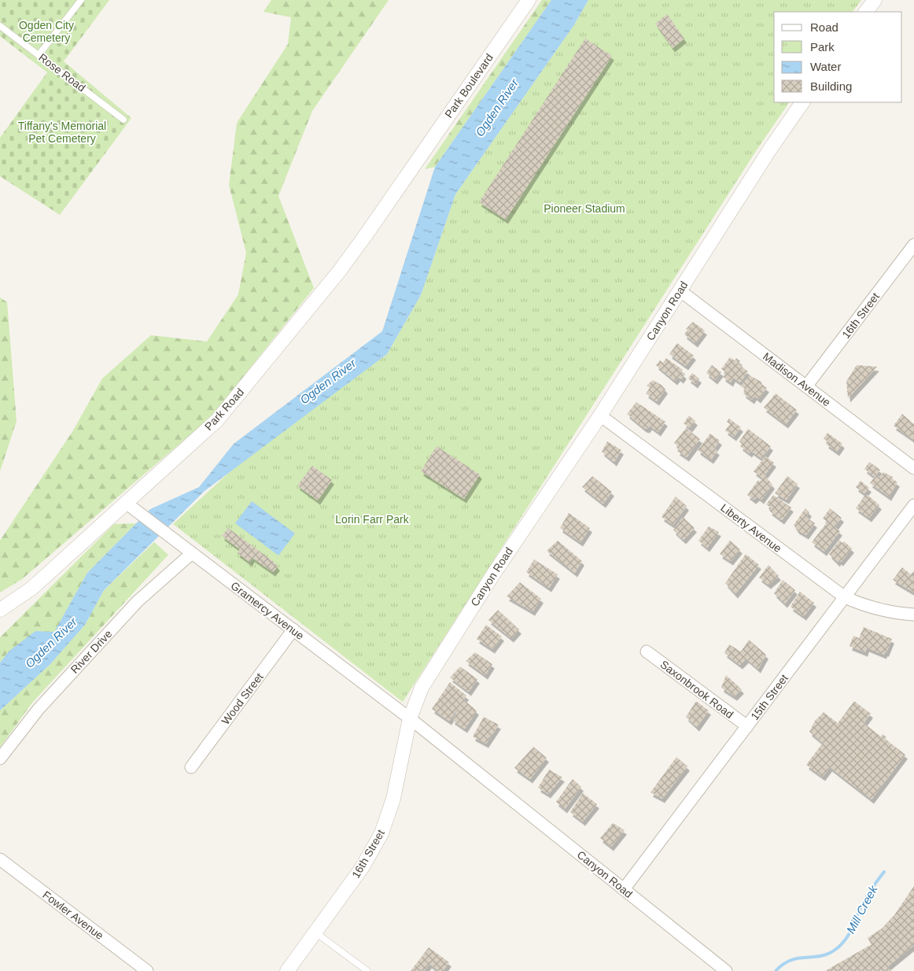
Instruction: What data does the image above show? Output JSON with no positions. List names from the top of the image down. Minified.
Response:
{"streets":{"street":["Park Boulevard","Canyon Road","16th Street","Madison Avenue","Park Road","Liberty Avenue","Gramercy Avenue","River Drive","Saxonbrook Road","15th Street","Wood Street","Fowler Avenue"],"lane":["Rose Road"]},"crossings":[["Park Boulevard","Park Road"],["Canyon Road","16th Street"],["Canyon Road","Madison Avenue"],["Canyon Road","Liberty Avenue"],["Canyon Road","Gramercy Avenue"],["Canyon Road","15th Street"],["16th Street","Madison Avenue"],["16th Street","Gramercy Avenue"],["Park Road","Gramercy Avenue"],["Liberty Avenue","15th Street"],["Gramercy Avenue","River Drive"],["Gramercy Avenue","Wood Street"],["Saxonbrook Road","15th Street"]],"water":["Ogden River","Mill Creek"],"parks":["Ogden City Cemetery","Tiffany's Memorial Pet Cemetery","Pioneer Stadium","Lorin Farr Park"],"legend":["Road","Park","Water","Building"]}
